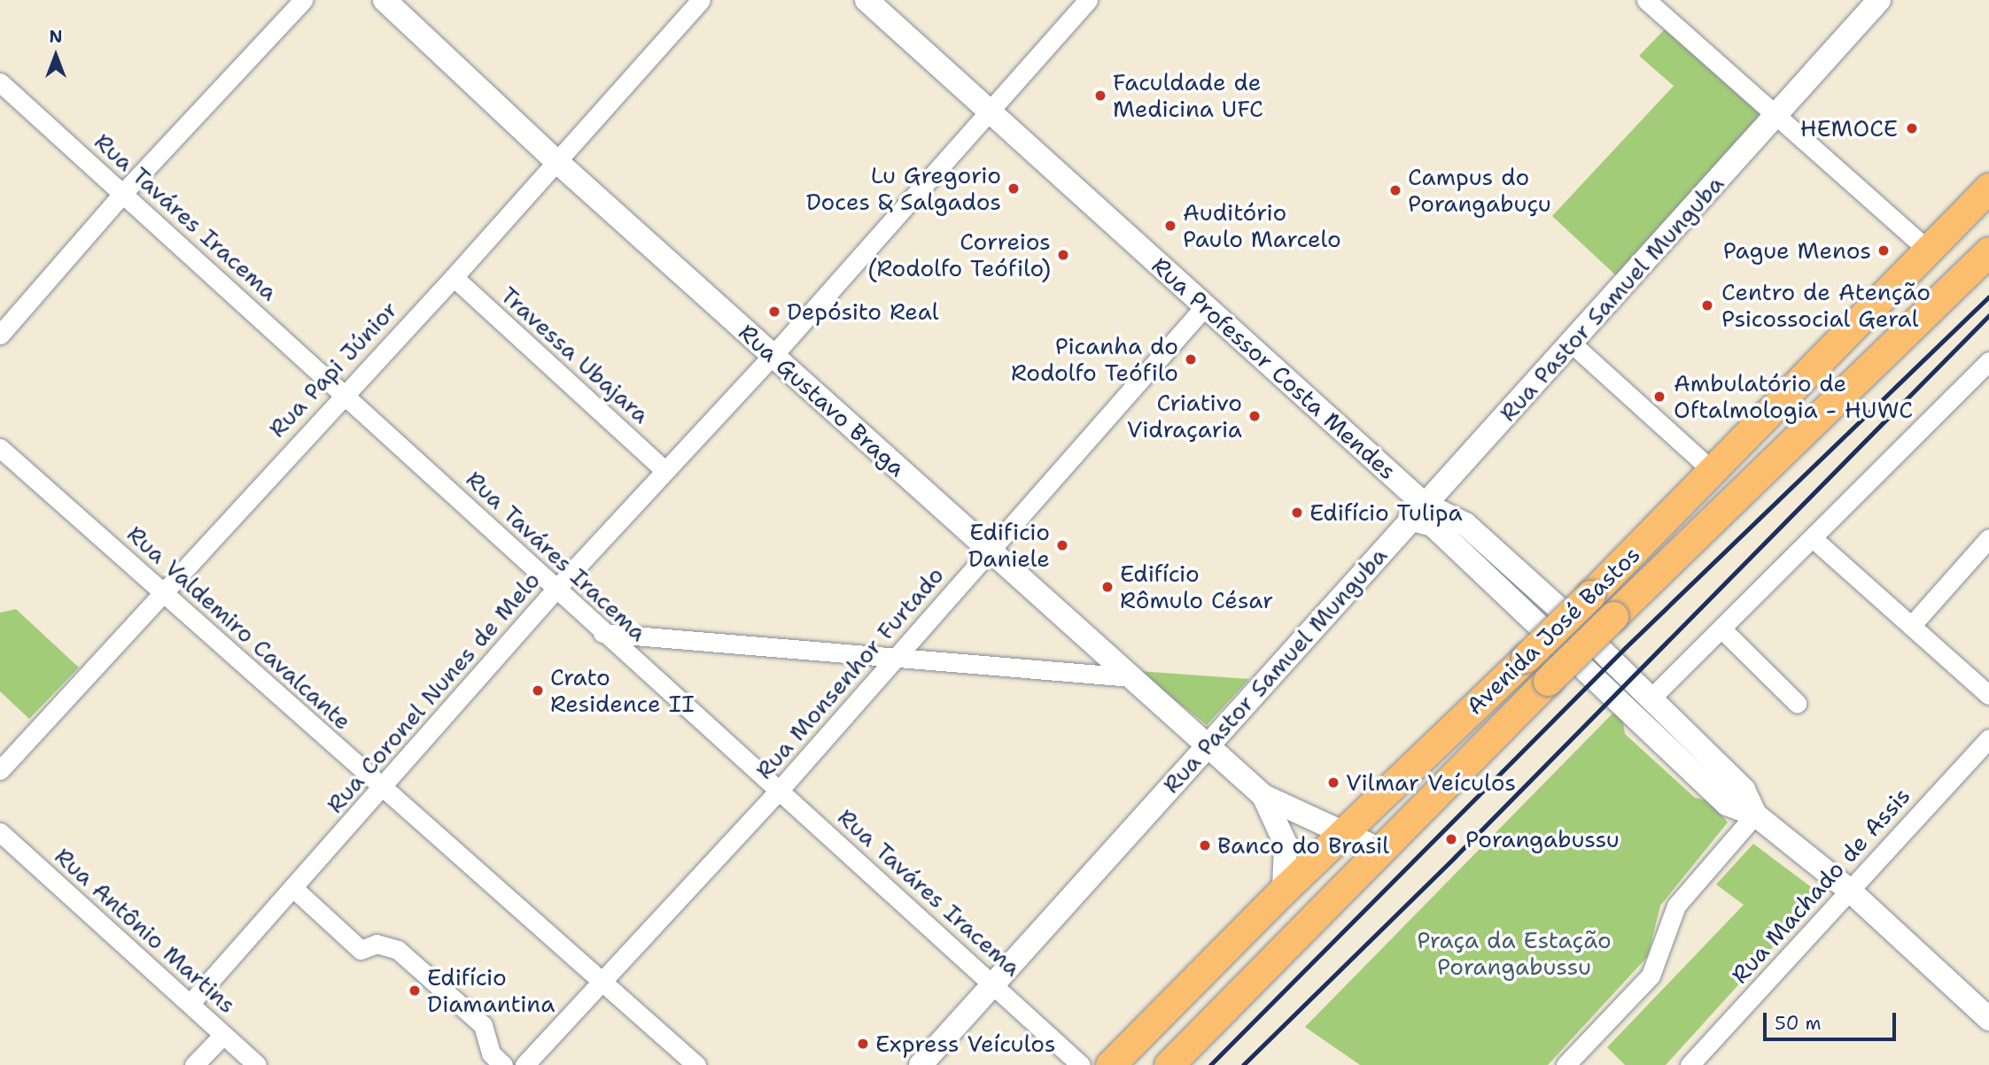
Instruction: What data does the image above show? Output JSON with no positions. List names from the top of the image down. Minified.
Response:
{"streets":{"main road":["Avenida José Bastos"],"street":["Rua Taváres Iracema","Rua Pastor Samuel Munguba","Travessa Ubajara","Rua Professor Costa Mendes","Rua Papi Júnior","Rua Gustavo Braga","Rua Valdemiro Cavalcante","Rua Monsenhor Furtado","Rua Coronel Nunes de Melo","Rua Machado de Assis","Rua Antônio Martins"]},"crossings":[["Rua Taváres Iracema","Rua Pastor Samuel Munguba"],["Rua Taváres Iracema","Rua Papi Júnior"],["Rua Taváres Iracema","Rua Monsenhor Furtado"],["Rua Taváres Iracema","Rua Coronel Nunes de Melo"],["Rua Pastor Samuel Munguba","Rua Professor Costa Mendes"],["Rua Pastor Samuel Munguba","Rua Gustavo Braga"],["Travessa Ubajara","Rua Papi Júnior"],["Travessa Ubajara","Rua Coronel Nunes de Melo"],["Rua Professor Costa Mendes","Rua Monsenhor Furtado"],["Rua Professor Costa Mendes","Rua Coronel Nunes de Melo"],["Rua Professor Costa Mendes","Rua Machado de Assis"],["Rua Papi Júnior","Rua Gustavo Braga"],["Rua Papi Júnior","Rua Valdemiro Cavalcante"],["Rua Gustavo Braga","Avenida José Bastos"],["Rua Gustavo Braga","Rua Monsenhor Furtado"],["Rua Gustavo Braga","Rua Coronel Nunes de Melo"],["Rua Valdemiro Cavalcante","Rua Monsenhor Furtado"],["Rua Valdemiro Cavalcante","Rua Coronel Nunes de Melo"],["Rua Coronel Nunes de Melo","Rua Antônio Martins"]],"parks":["Praça da Estação Porangabussu"],"places":["Faculdade de Medicina UFC","HEMOCE","Lu Gregorio Doces & Salgados","Campus do Porangabuçu","Auditório Paulo Marcelo","Pague Menos","Correios (Rodolfo Teófilo)","Centro de Atenção Psicossocial Geral","Depósito Real","Picanha do Rodolfo Teófilo","Ambulatório de Oftalmologia - HUWC","Criativo Vidraçaria","Edifício Tulipa","Edificio Daniele","Edifício Rômulo César","Crato Residence II","Vilmar Veículos","Porangabussu","Banco do Brasil","Edifício Diamantina","Express Veículos"],"scale_bar":"50 m","north":"top"}
